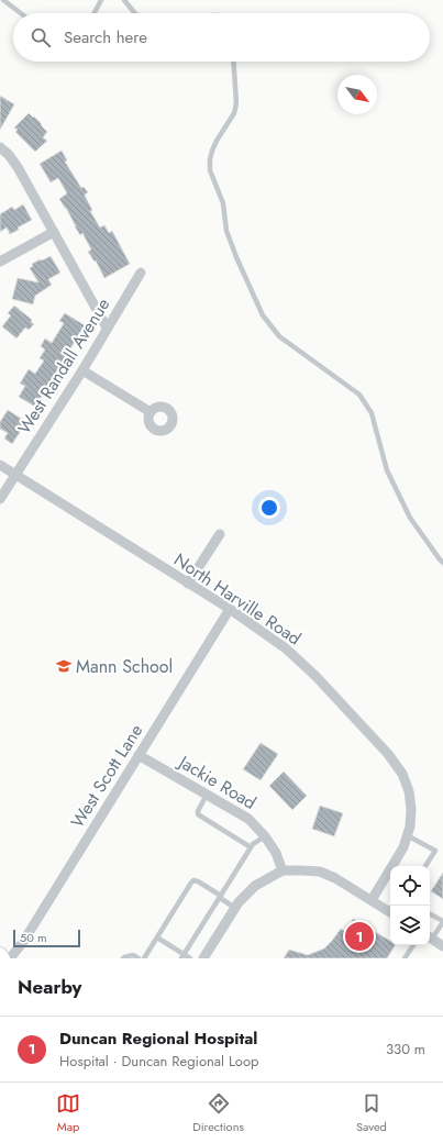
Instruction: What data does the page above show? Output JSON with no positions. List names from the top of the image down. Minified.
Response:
{"streets":{"street":["West Randall Avenue","North Harville Road","West Scott Lane","Jackie Road"]},"crossings":[["West Randall Avenue","North Harville Road"],["North Harville Road","West Scott Lane"],["West Scott Lane","Jackie Road"]],"places":{"school or university":["Mann School"]},"scale_bar":"50 m","north":"bottom right","page":{"search":"Search here","pins":"1","scale":"50 m","heading":"Nearby","list":[{"mark":"1","name":"Duncan Regional Hospital","note":"Hospital · Duncan Regional Loop","value":"330 m"}],"nav":["Map","Directions","Saved"]}}
